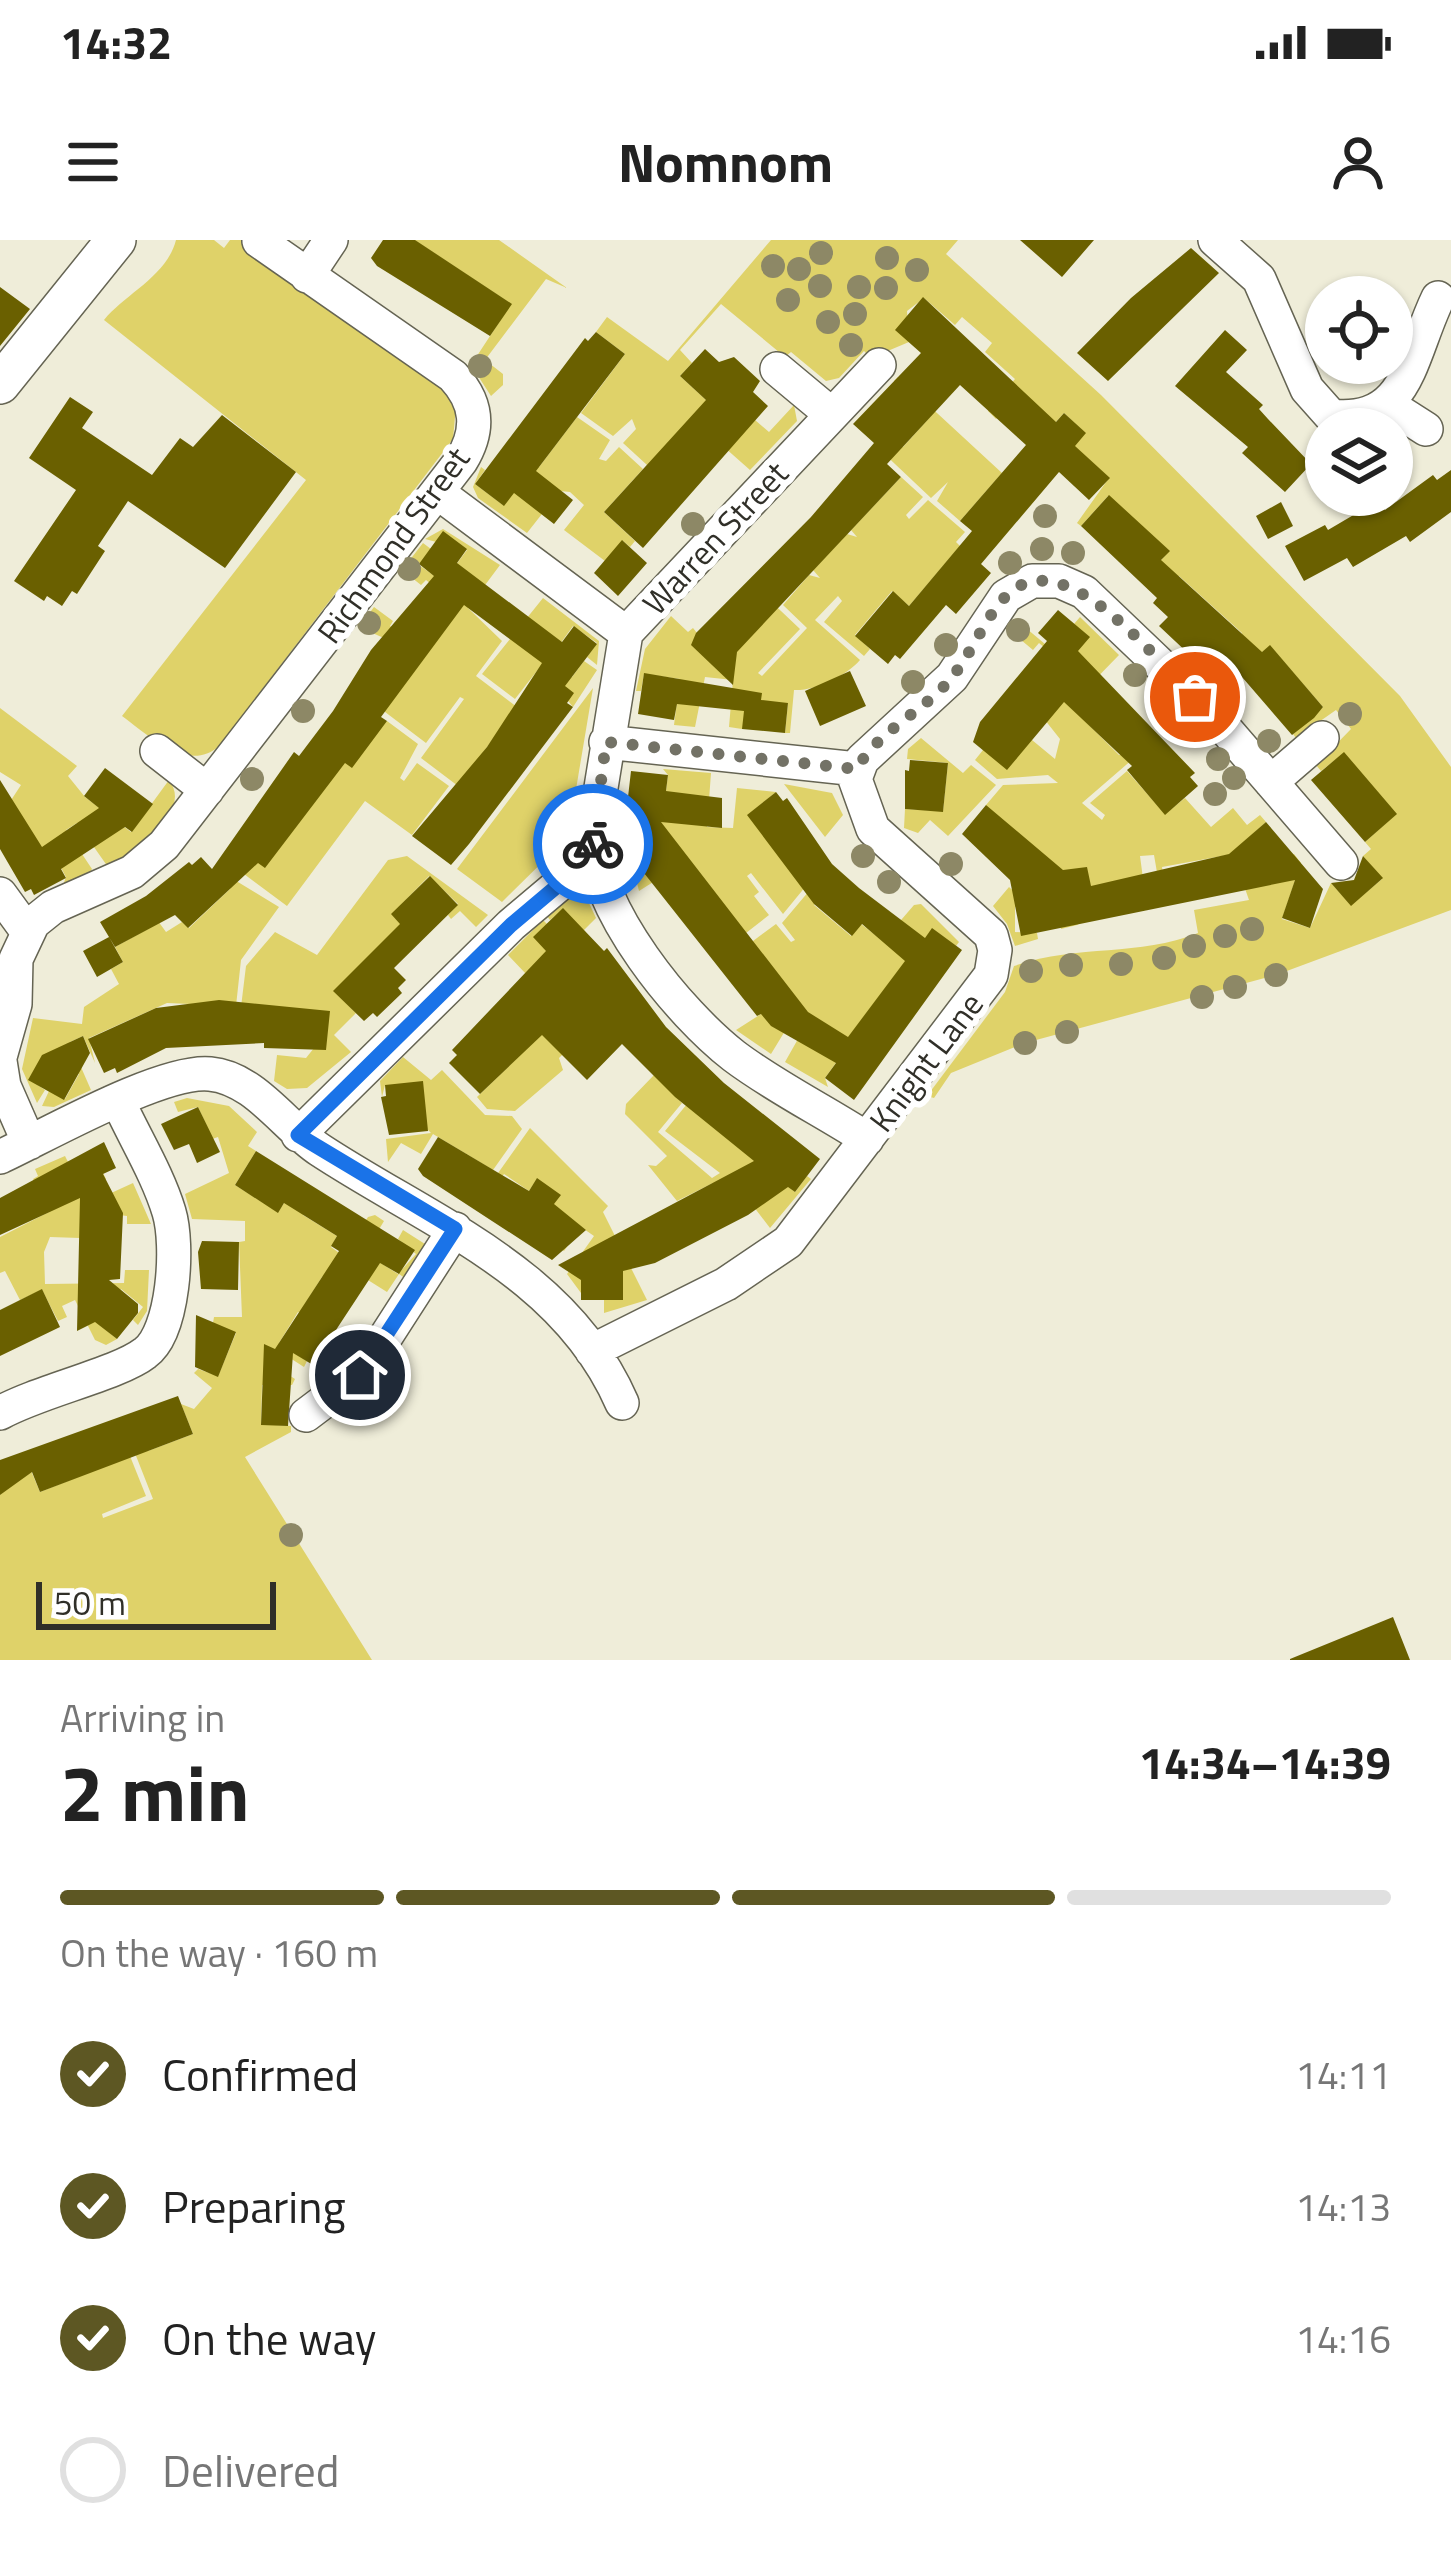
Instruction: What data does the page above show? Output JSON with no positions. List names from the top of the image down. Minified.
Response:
{"streets":{"street":["Warren Street","Richmond Street","Knight Lane"]},"crossings":[["Warren Street","Knight Lane"]],"scale_bar":"50 m","page":{"status":"14:32","header":"Nomnom","scale":"50 m","heading":["2 min","Arriving in","14:34–14:39"],"bar":"On the way · 160 m","list":[["Confirmed","14:11"],["Preparing","14:13"],["On the way","14:16"],"Delivered"]}}
